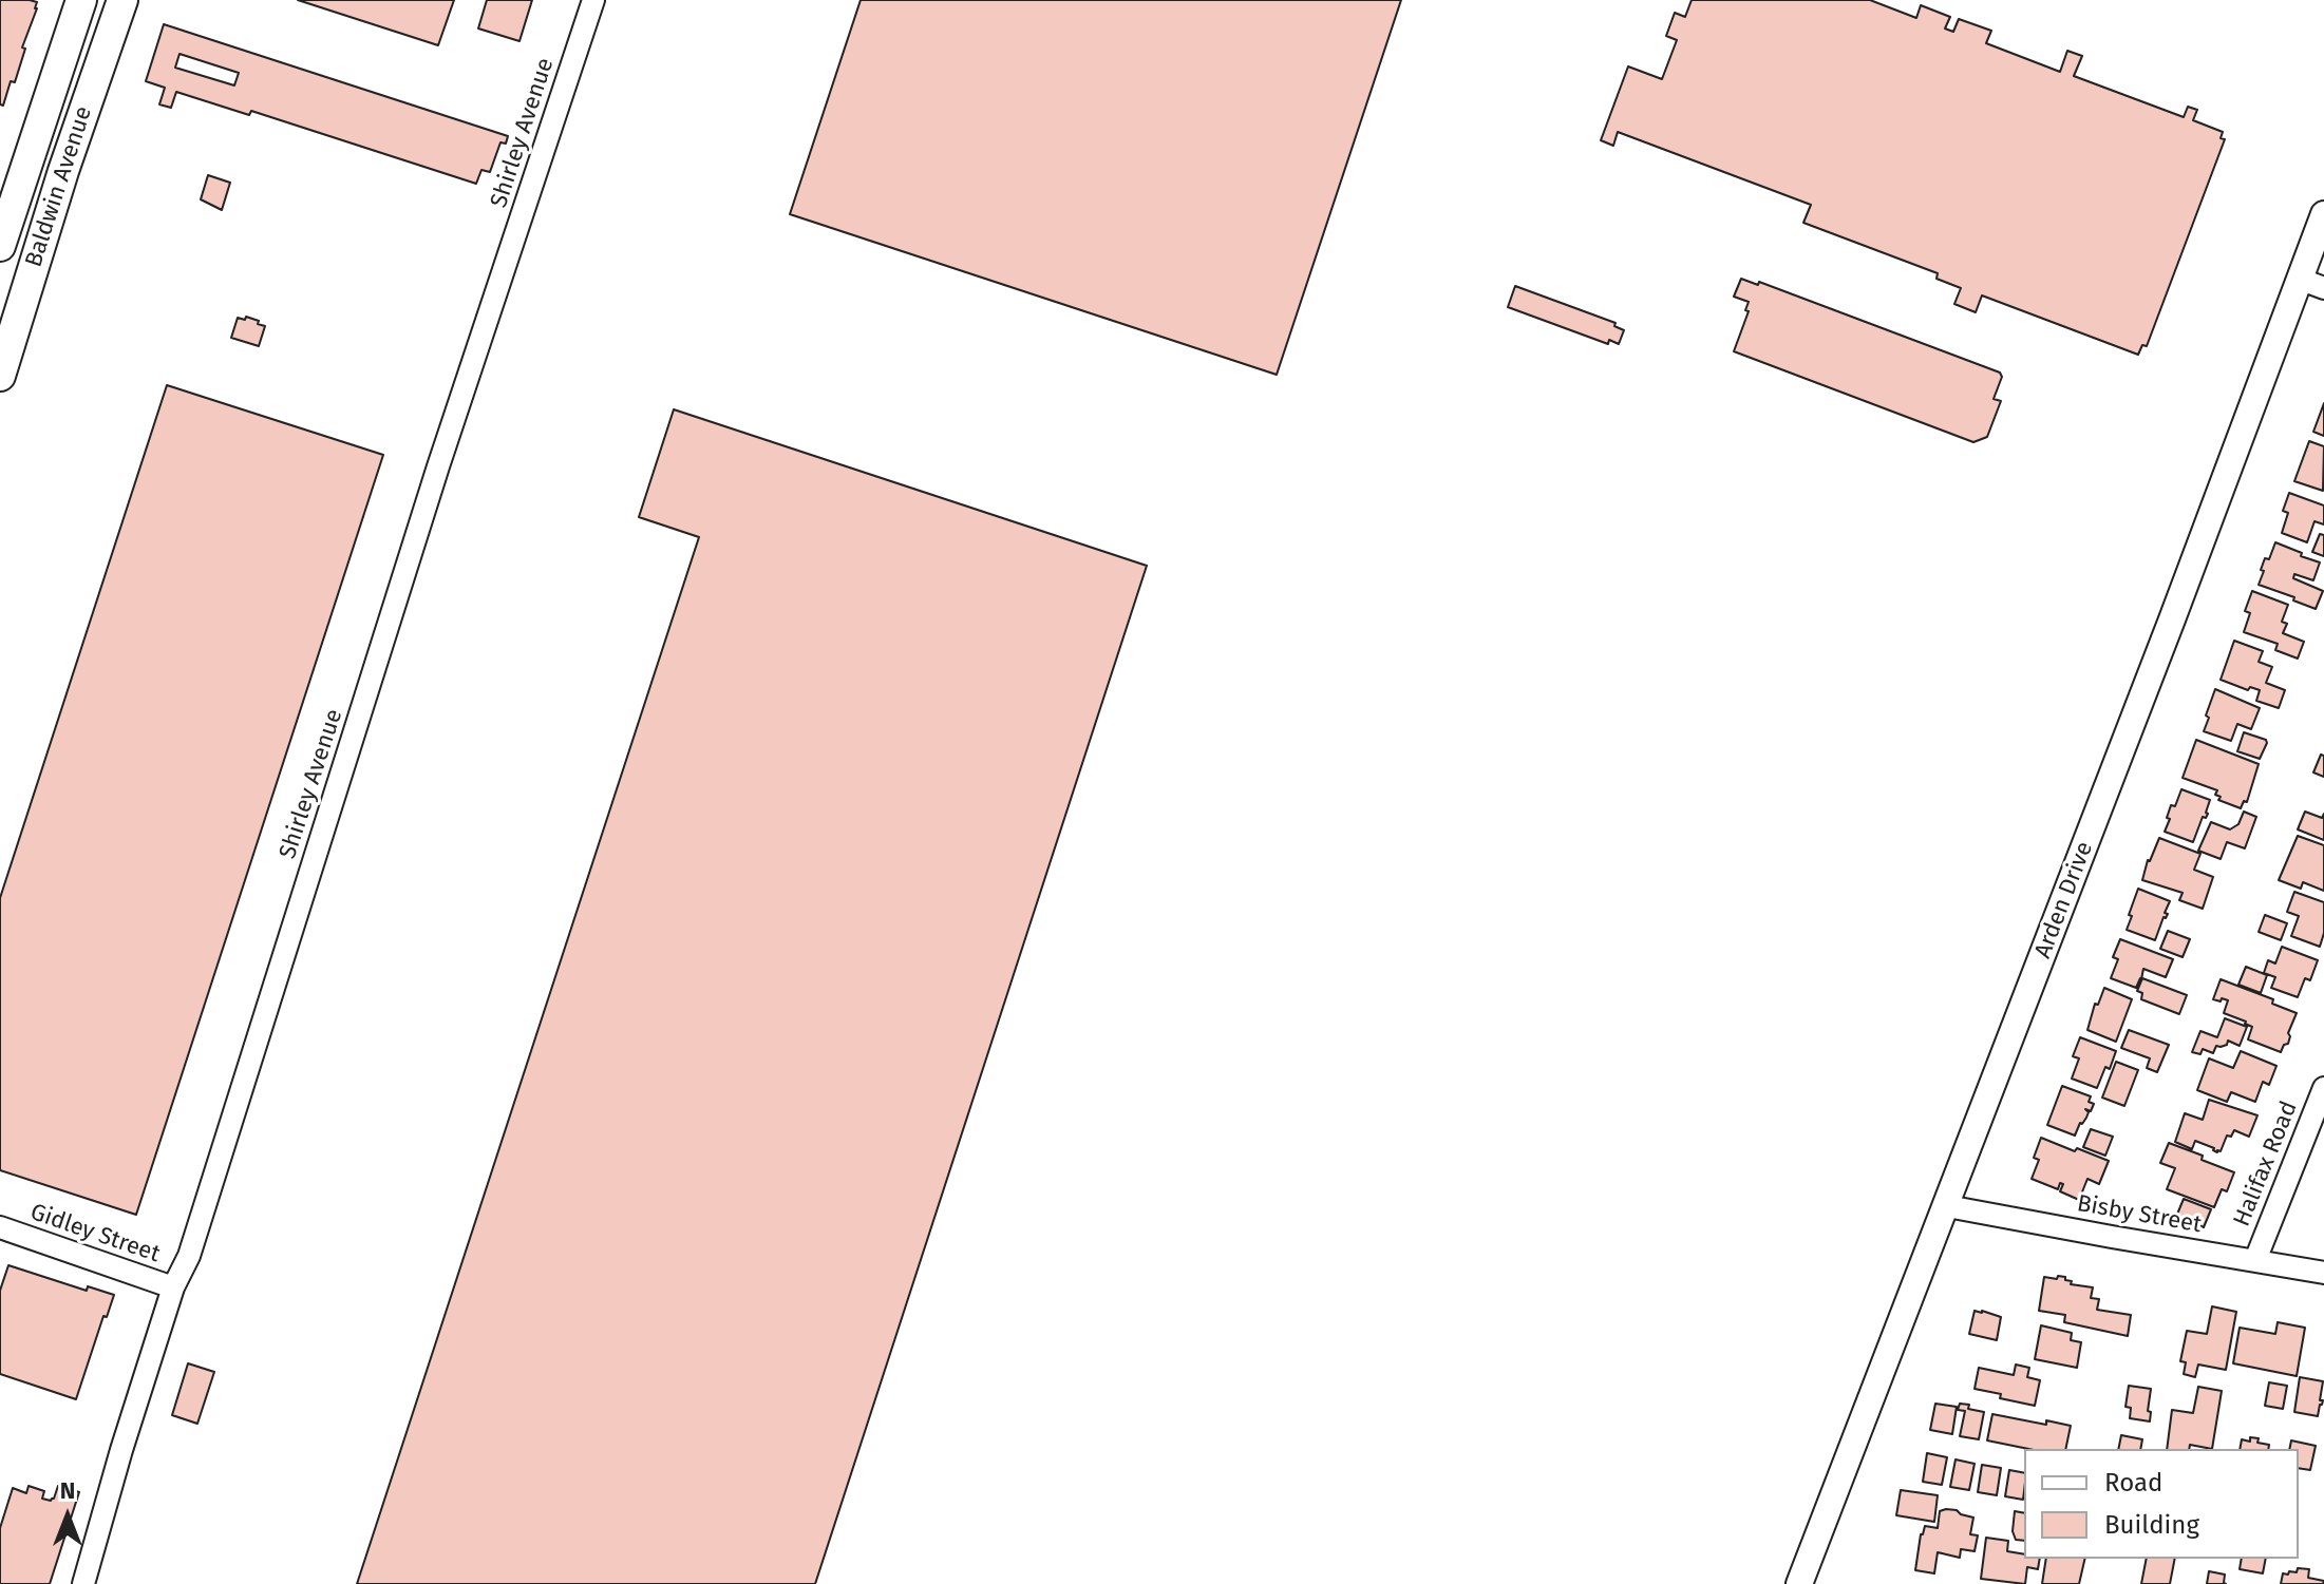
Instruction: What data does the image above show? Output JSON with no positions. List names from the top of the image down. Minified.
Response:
{"streets":{"main road":["Baldwin Avenue"],"street":["Shirley Avenue","Arden Drive","Halifax Road","Bisby Street","Gidley Street"]},"crossings":[["Shirley Avenue","Gidley Street"],["Arden Drive","Bisby Street"],["Halifax Road","Bisby Street"]],"legend":["Road","Building"],"north":"top"}
